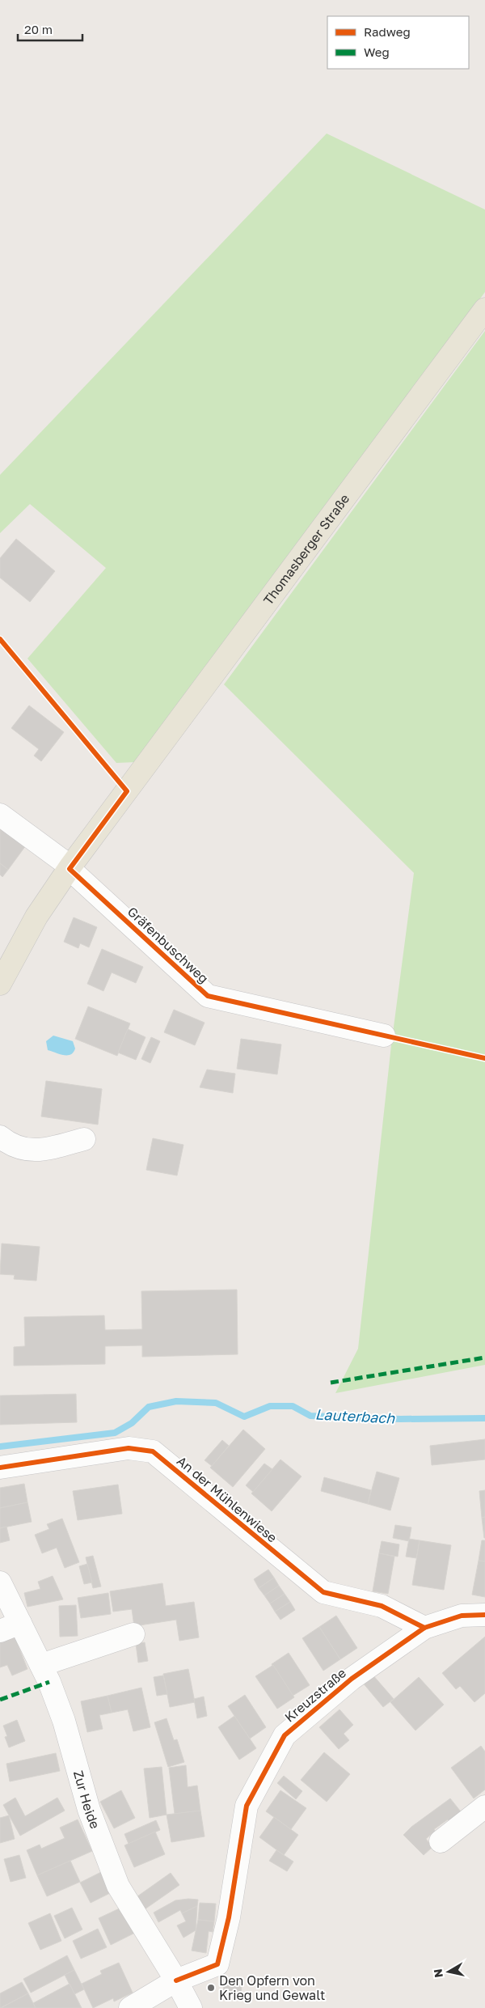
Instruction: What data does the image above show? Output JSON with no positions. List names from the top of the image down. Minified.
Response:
{"streets":{"main road":["Thomasberger Straße"],"street":["Gräfenbuschweg","An der Mühlenwiese","Kreuzstraße","Zur Heide"]},"crossings":[["Thomasberger Straße","Gräfenbuschweg"],["An der Mühlenwiese","Kreuzstraße"],["Kreuzstraße","Zur Heide"]],"water":["Lauterbach"],"places":["Den Opfern von Krieg und Gewalt"],"legend":["Radweg","Weg"],"scale_bar":"20 m","north":"left"}
